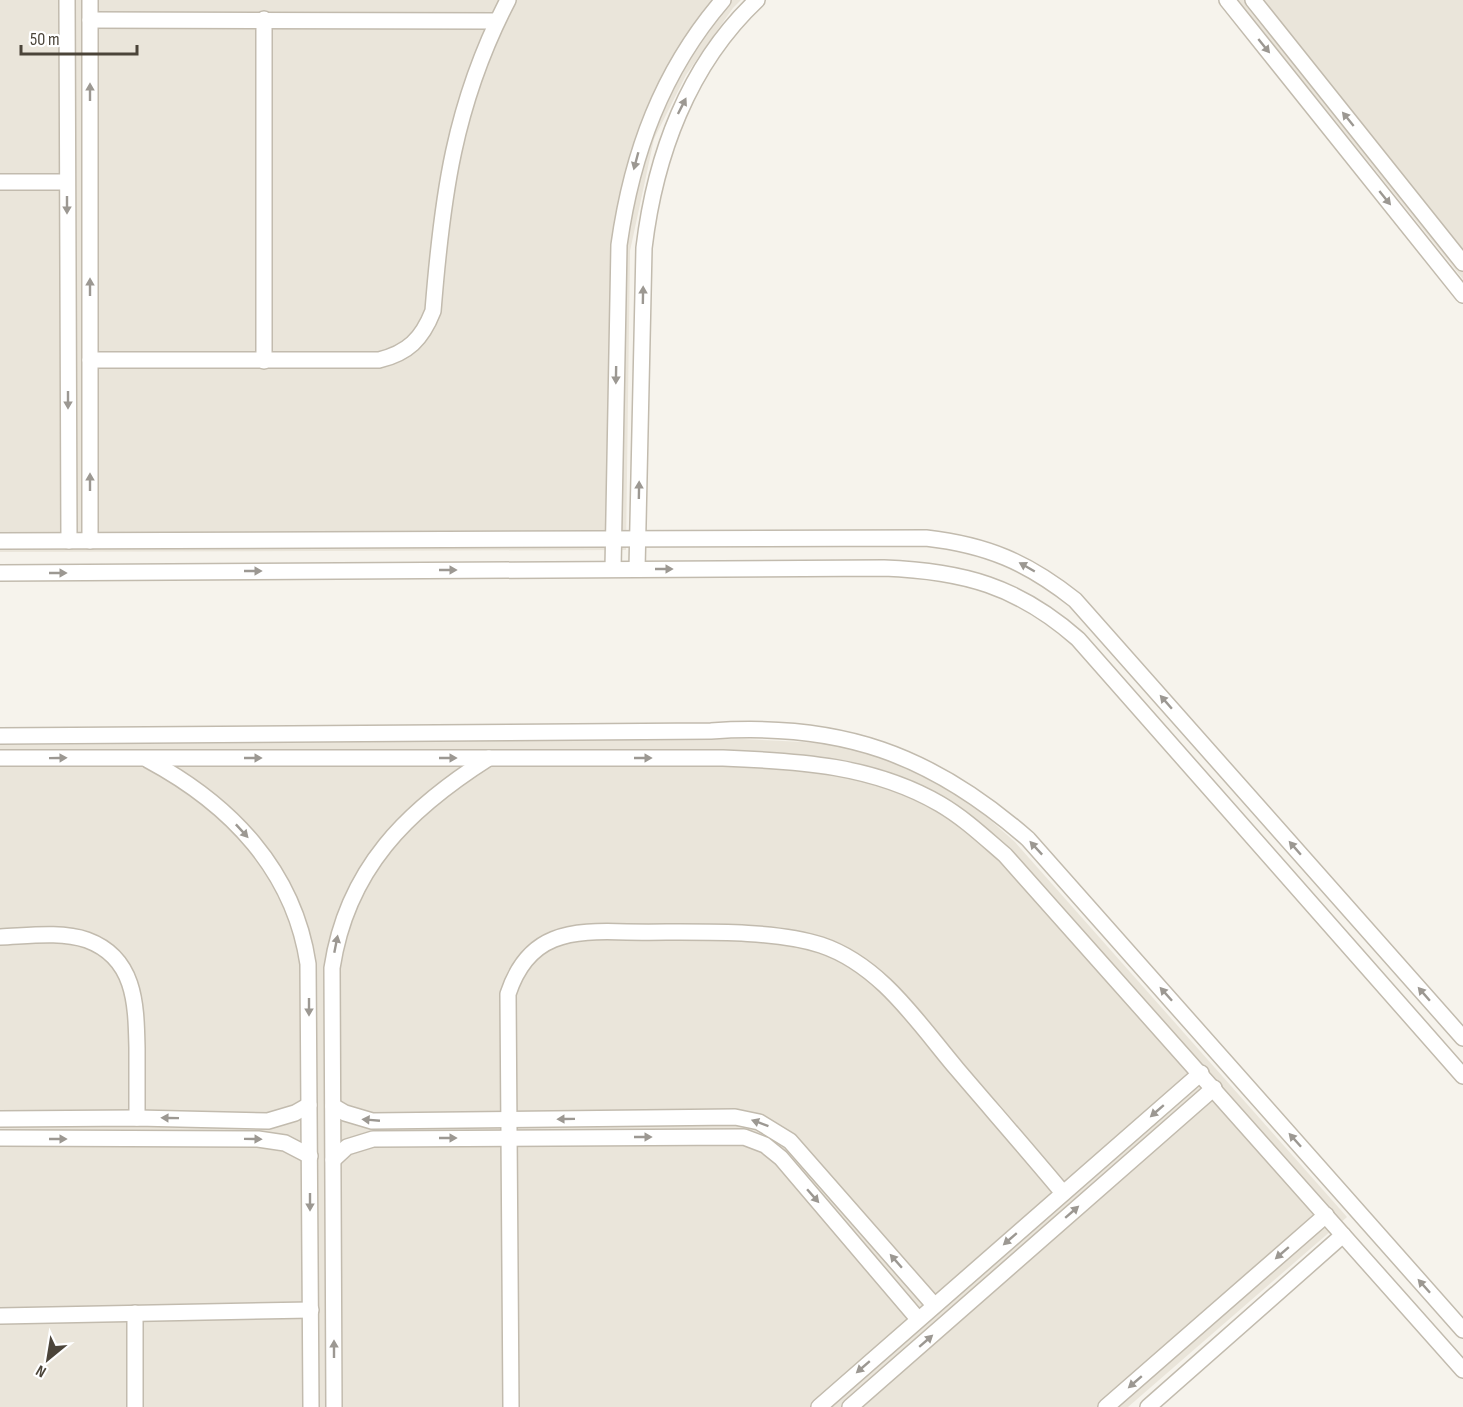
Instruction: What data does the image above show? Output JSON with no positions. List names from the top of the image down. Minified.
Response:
{"scale_bar":"50 m","north":"bottom left"}
